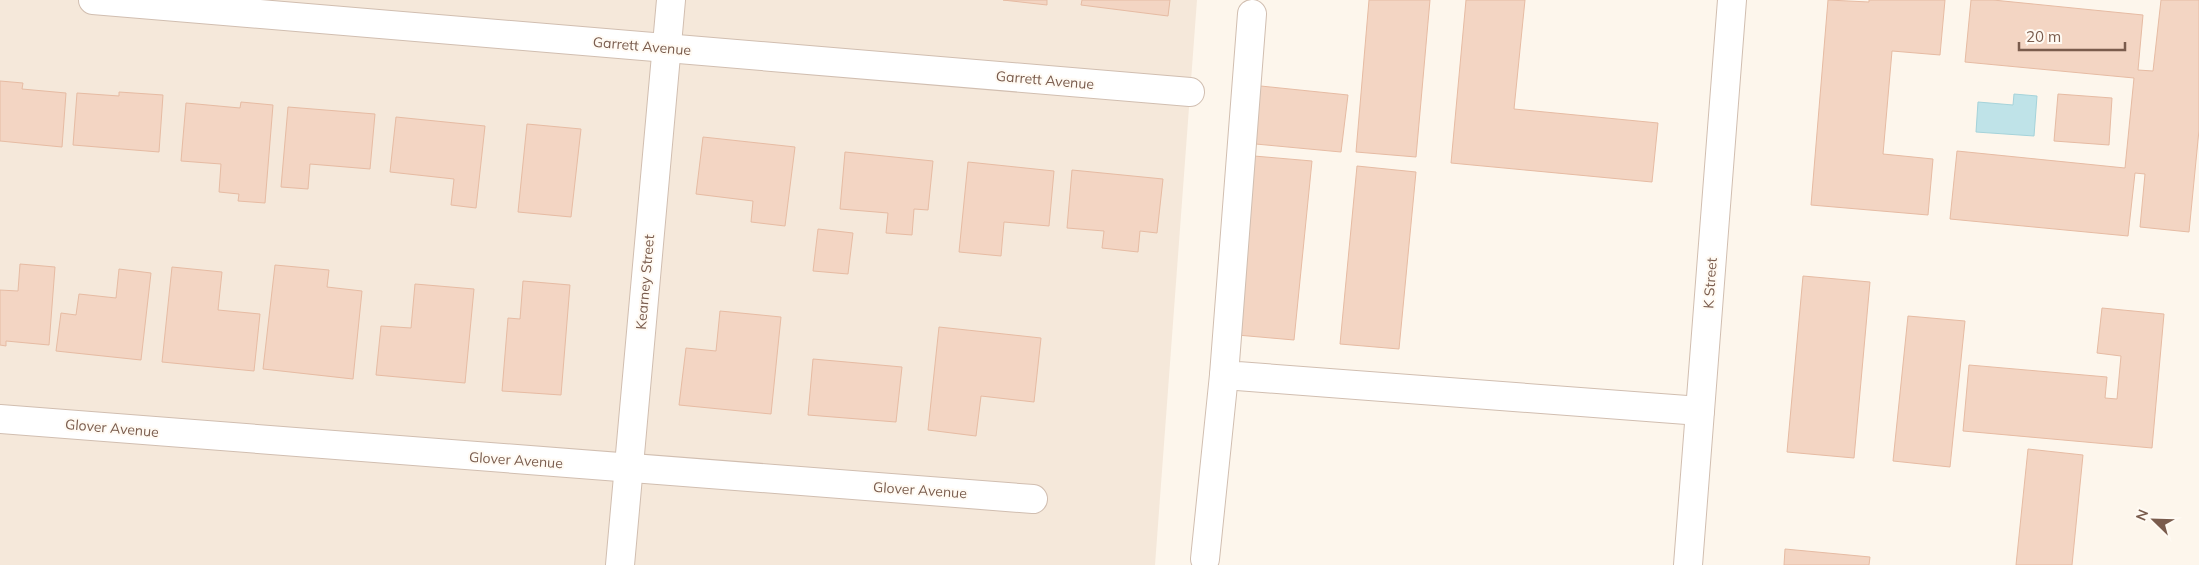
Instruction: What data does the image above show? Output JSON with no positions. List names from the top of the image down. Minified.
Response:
{"streets":{"street":["Garrett Avenue","Kearney Street","K Street","Glover Avenue"]},"crossings":[["Garrett Avenue","Kearney Street"],["Kearney Street","Glover Avenue"]],"scale_bar":"20 m","north":"top left"}
